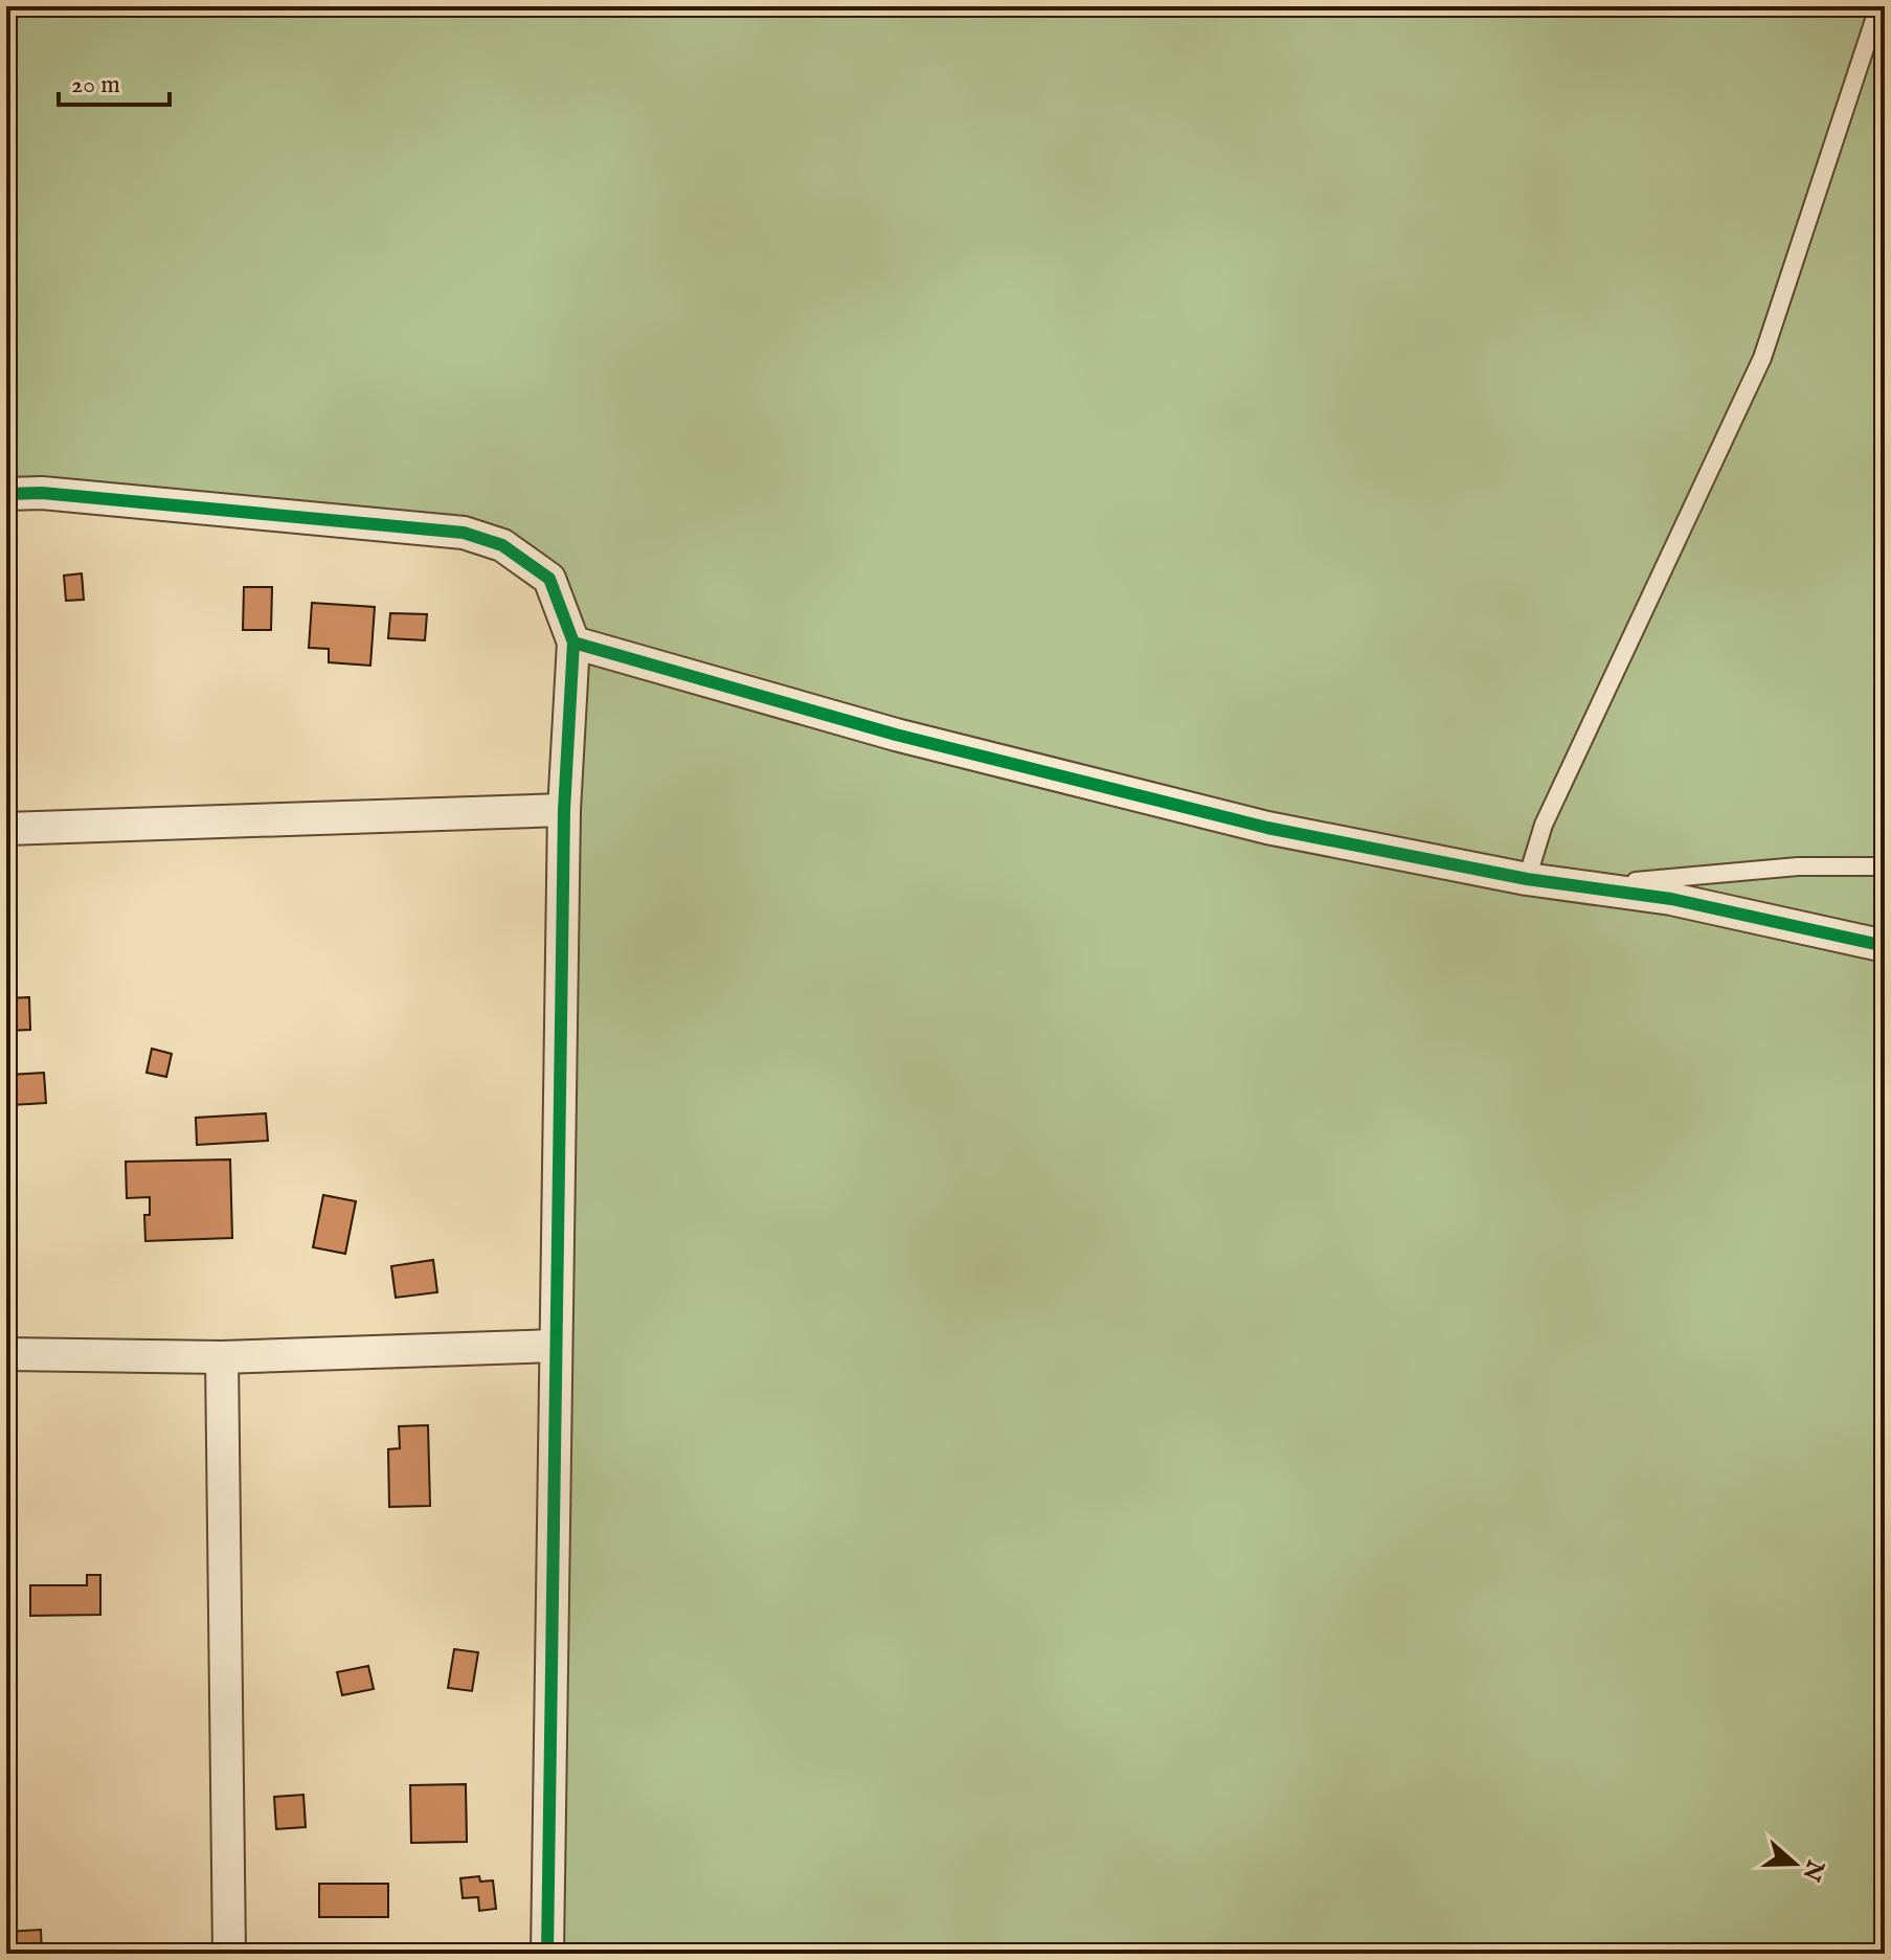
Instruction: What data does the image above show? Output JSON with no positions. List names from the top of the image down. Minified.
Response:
{"scale_bar":"20 m","north":"right"}
